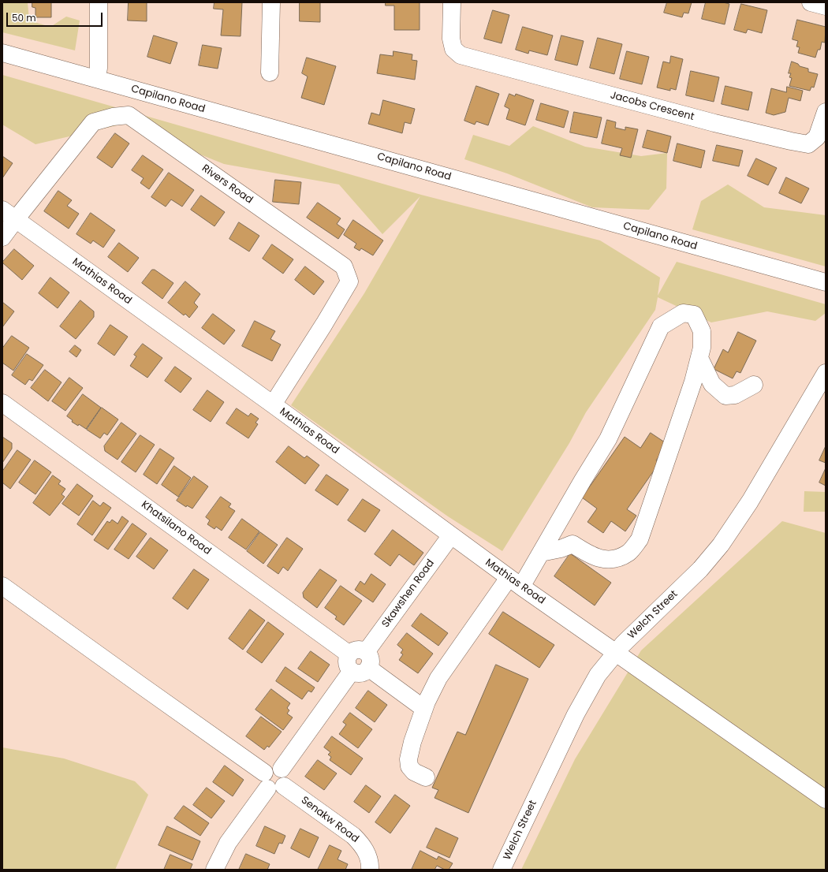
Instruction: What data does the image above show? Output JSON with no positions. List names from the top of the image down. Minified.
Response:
{"streets":{"street":["Capilano Road","Jacobs Crescent","Rivers Road","Mathias Road","Khatsilano Road","Skawshen Road","Welch Street","Senakw Road"]},"crossings":[["Rivers Road","Mathias Road"],["Mathias Road","Skawshen Road"],["Mathias Road","Welch Street"],["Khatsilano Road","Skawshen Road"],["Skawshen Road","Senakw Road"]],"scale_bar":"50 m"}
